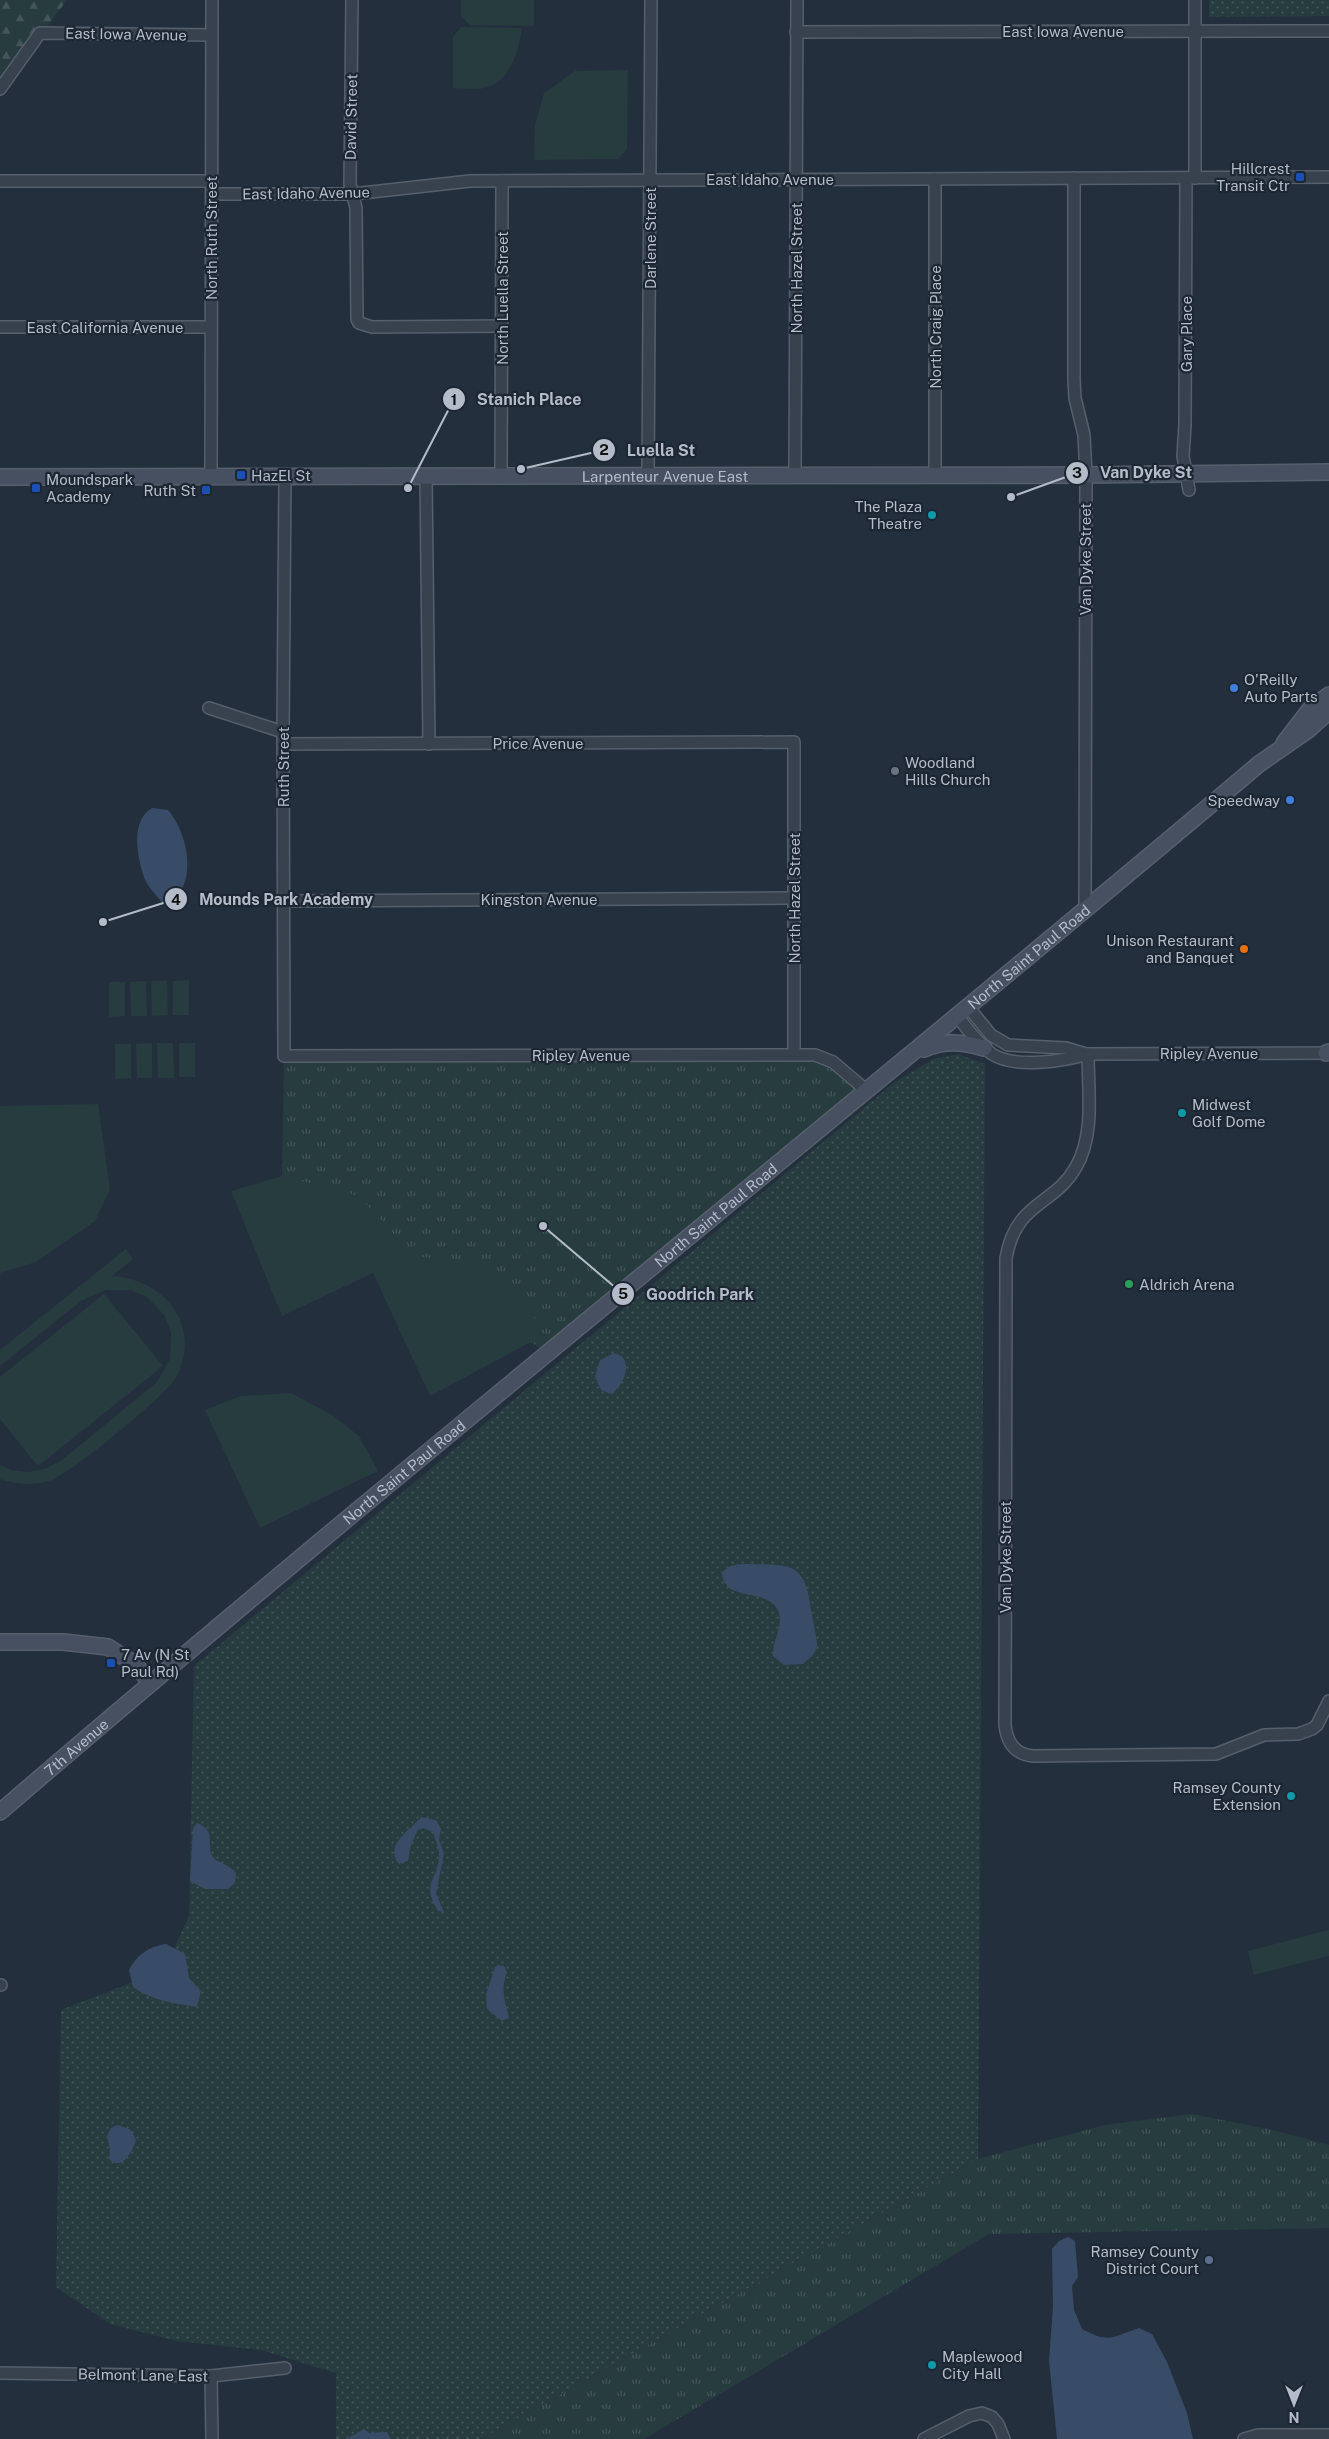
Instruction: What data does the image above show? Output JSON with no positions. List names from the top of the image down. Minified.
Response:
{"streets":{"street":["East Iowa Avenue","David Street","East Idaho Avenue","North Ruth Street","Darlene Street","North Hazel Street","North Luella Street","East California Avenue","North Craig Place","Gary Place","Larpenteur Avenue East","Van Dyke Street","Price Avenue","Ruth Street","Kingston Avenue","North Saint Paul Road","Ripley Avenue","7th Avenue","Belmont Lane East"]},"crossings":[["East Iowa Avenue","North Ruth Street"],["East Iowa Avenue","North Hazel Street"],["East Iowa Avenue","Gary Place"],["David Street","East Idaho Avenue"],["David Street","North Luella Street"],["East Idaho Avenue","North Ruth Street"],["East Idaho Avenue","Darlene Street"],["East Idaho Avenue","North Hazel Street"],["East Idaho Avenue","North Luella Street"],["East Idaho Avenue","North Craig Place"],["East Idaho Avenue","Gary Place"],["East Idaho Avenue","Van Dyke Street"],["North Ruth Street","East California Avenue"],["North Ruth Street","Larpenteur Avenue East"],["Darlene Street","Larpenteur Avenue East"],["North Hazel Street","Larpenteur Avenue East"],["North Hazel Street","Price Avenue"],["North Hazel Street","Kingston Avenue"],["North Hazel Street","Ripley Avenue"],["North Luella Street","Larpenteur Avenue East"],["North Craig Place","Larpenteur Avenue East"],["Gary Place","Larpenteur Avenue East"],["Larpenteur Avenue East","Van Dyke Street"],["Larpenteur Avenue East","Ruth Street"],["Van Dyke Street","North Saint Paul Road"],["Van Dyke Street","Ripley Avenue"],["Price Avenue","Ruth Street"],["Ruth Street","Kingston Avenue"],["Ruth Street","Ripley Avenue"],["North Saint Paul Road","Ripley Avenue"],["North Saint Paul Road","7th Avenue"]],"places":{"transit":["Hillcrest Transit Ctr","HazEl St","Moundspark Academy","Ruth St","7 Av (N St Paul Rd)"],"other":["Luella St","Stanich Place","Van Dyke St","The Plaza Theatre","O'Reilly Auto Parts","Woodland Hills Church","Speedway","Mounds Park Academy","Unison Restaurant and Banquet","Midwest Golf Dome","Goodrich Park","Aldrich Arena","Ramsey County Extension","Ramsey County District Court","Maplewood City Hall"]},"north":"bottom"}
